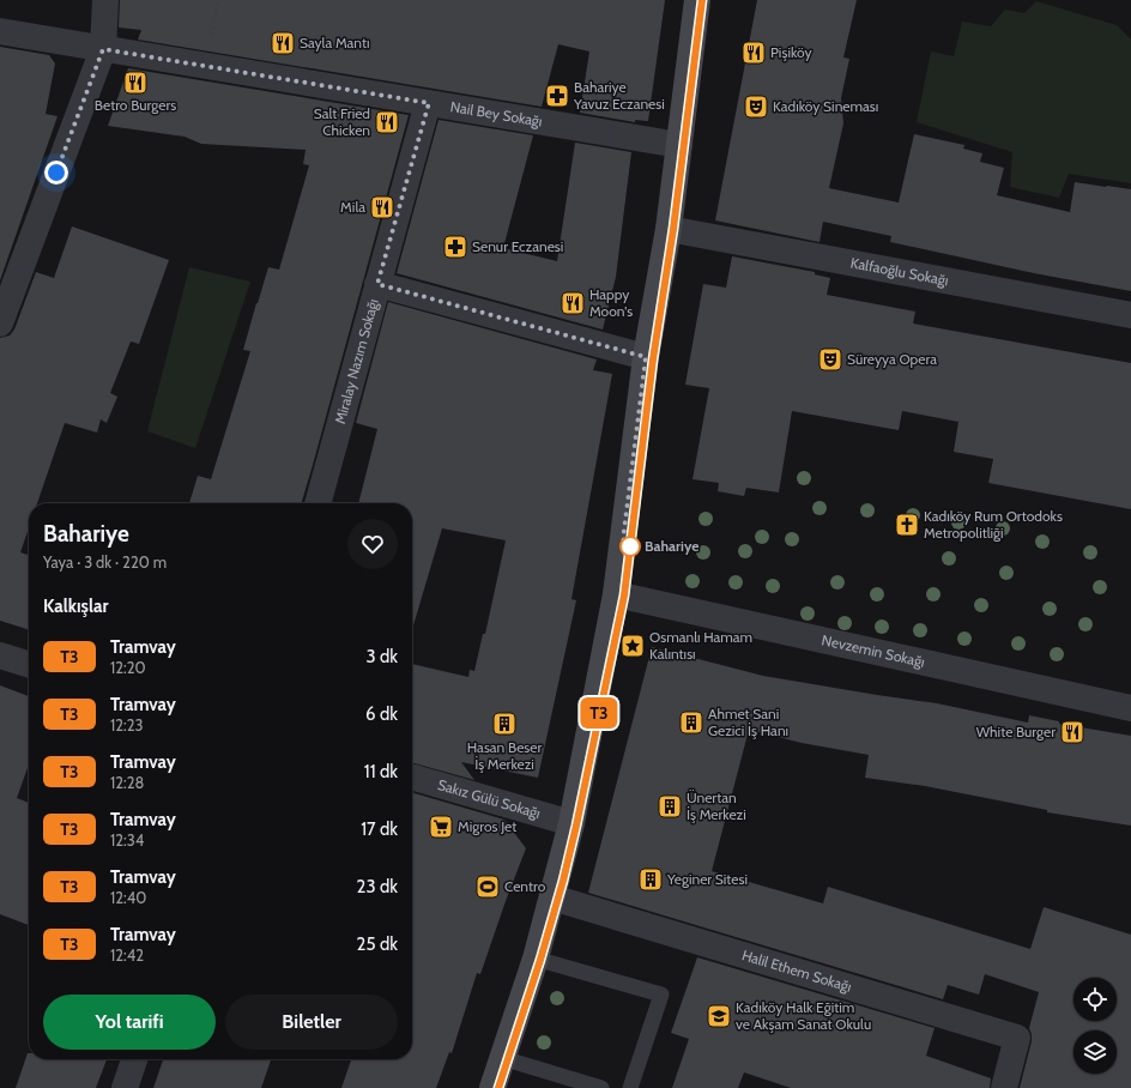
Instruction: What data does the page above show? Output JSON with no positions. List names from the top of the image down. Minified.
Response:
{"streets":{"street":["Nail Bey Sokağı","Kalfaoğlu Sokağı","Miralay Nazım Sokağı","Nevzemin Sokağı","Sakız Gülü Sokağı","Halil Ethem Sokağı"]},"crossings":[["Nail Bey Sokağı","Miralay Nazım Sokağı"]],"places":{"restaurant":["Sayla Mantı","Pişiköy","Betro Burgers","Salt Fried Chicken","Mila","Happy Moon's","White Burger"],"pharmacy":["Bahariye Yavuz Eczanesi","Senur Eczanesi"],"theatre":["Kadıköy Sineması","Süreyya Opera"],"church":["Kadıköy Rum Ortodoks Metropolitliği"],"other":["Bahariye"],"place":["Osmanlı Hamam Kalıntısı"],"building":["Ahmet Sani Gezici İş Hanı","Hasan Beser İş Merkezi","Ünertan İş Merkezi","Yeginer Sitesi"],"supermarket":["Migros Jet"],"sports":["Centro"],"school or university":["Kadıköy Halk Eğitim ve Akşam Sanat Okulu"]},"lines":["tram line T3"],"page":{"on_map":"T3","heading":[["Bahariye","Yaya · 3 dk · 220 m"],"Kalkışlar"],"list":[{"mark":"T3","name":"Tramvay","note":"12:20","value":"3 dk"},{"mark":"T3","name":"Tramvay","note":"12:23","value":"6 dk"},{"mark":"T3","name":"Tramvay","note":"12:28","value":"11 dk"},{"mark":"T3","name":"Tramvay","note":"12:34","value":"17 dk"},{"mark":"T3","name":"Tramvay","note":"12:40","value":"23 dk"},{"mark":"T3","name":"Tramvay","note":"12:42","value":"25 dk"}],"buttons":["Yol tarifi","Biletler"]}}
